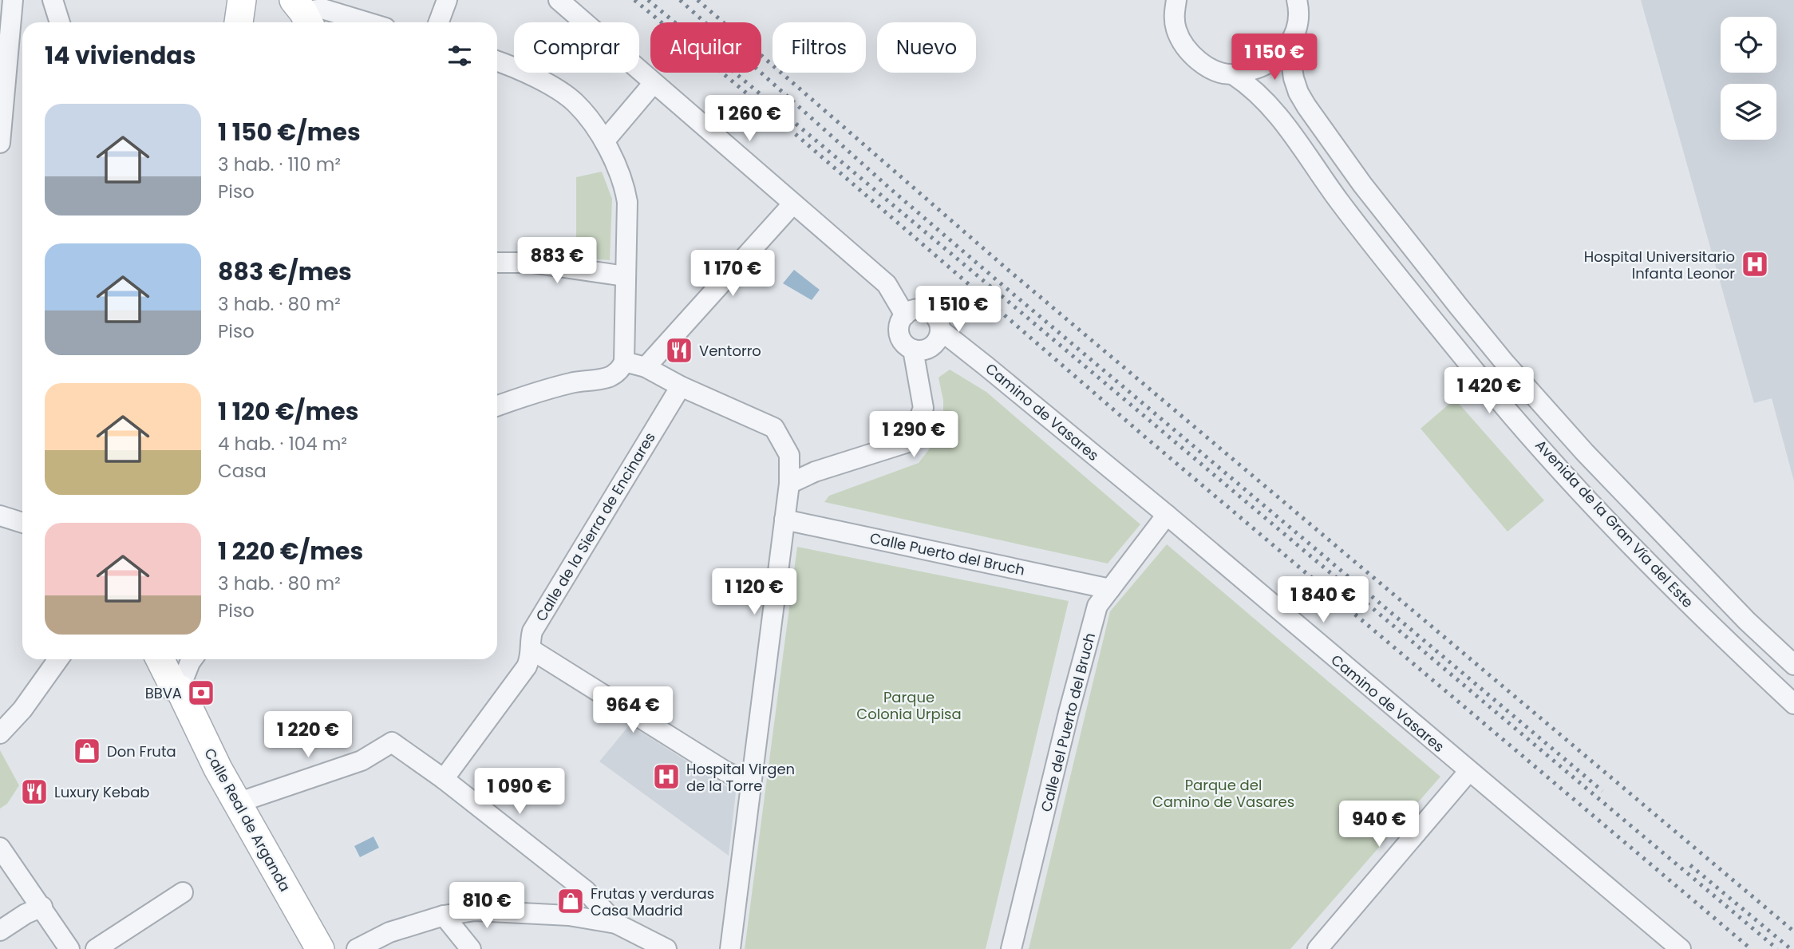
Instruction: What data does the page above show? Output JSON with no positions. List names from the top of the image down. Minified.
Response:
{"streets":{"street":["Camino de Vasares","Avenida de la Gran Vía del Este","Calle de la Sierra de Encinares","Calle Puerto del Bruch","Calle del Puerto del Bruch","Calle Real de Arganda"]},"crossings":[["Camino de Vasares","Calle del Puerto del Bruch"],["Calle Puerto del Bruch","Calle del Puerto del Bruch"]],"parks":["Parque Colonia Urpisa","Parque del Camino de Vasares"],"places":{"hospital":["Hospital Universitario Infanta Leonor","Hospital Virgen de la Torre"],"restaurant":["Ventorro","Luxury Kebab"],"bank":["BBVA"],"shop":["Don Fruta","Frutas y verduras Casa Madrid"]},"page":{"chip":["Comprar","Alquilar","Filtros","Nuevo"],"heading":"14 viviendas","price":["1 150 €","1 260 €","883 €","1 170 €","1 510 €","1 420 €","1 290 €","1 120 €","1 840 €","964 €","1 220 €","1 090 €","940 €","810 €"],"list":[{"name":"1 150 €/mes","note":"3 hab. · 110 m² · Piso"},{"name":"883 €/mes","note":"3 hab. · 80 m² · Piso"},{"name":"1 120 €/mes","note":"4 hab. · 104 m² · Casa"},{"name":"1 220 €/mes","note":"3 hab. · 80 m² · Piso"}]}}
